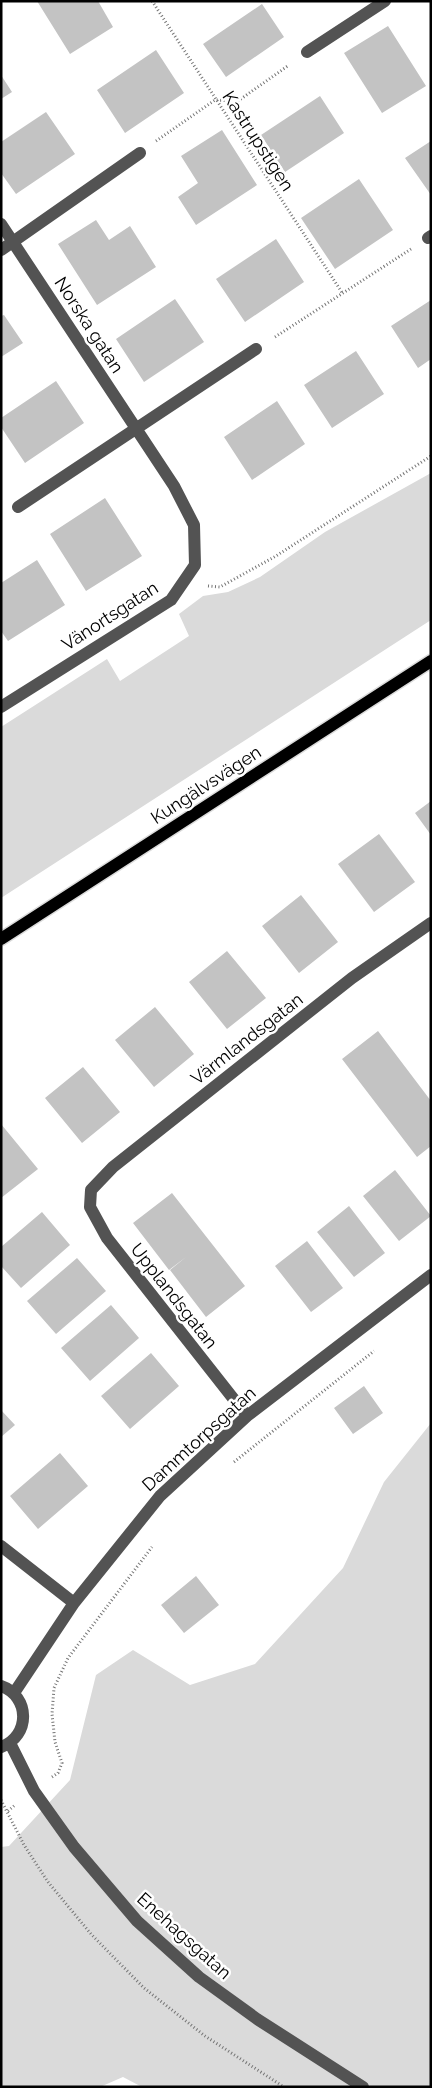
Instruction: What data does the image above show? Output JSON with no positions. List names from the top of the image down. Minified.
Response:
{"streets":{"main road":["Kungälvsvägen"],"street":["Norska gatan","Vänortsgatan","Värmlandsgatan","Upplandsgatan","Dammtorpsgatan","Enehagsgatan"],"path":["Kastrupstigen"]},"crossings":[["Norska gatan","Vänortsgatan"],["Värmlandsgatan","Upplandsgatan"],["Upplandsgatan","Dammtorpsgatan"],["Dammtorpsgatan","Enehagsgatan"]]}
